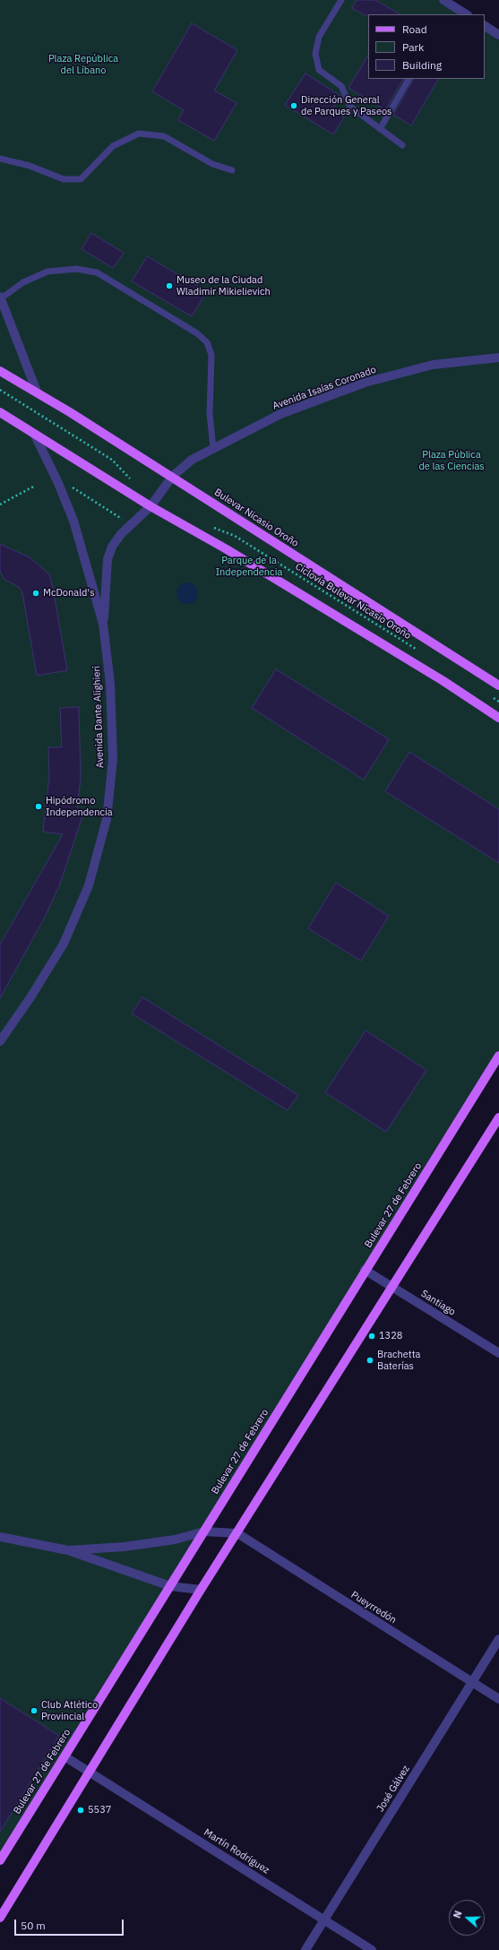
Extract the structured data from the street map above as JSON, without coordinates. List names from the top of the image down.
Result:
{
  "streets": {
    "main road": ["Bulevar Nicasio Oroño", "Bulevar 27 de Febrero"],
    "street": [
      "Avenida Isaías Coronado",
      "Avenida Dante Alighieri",
      "Santiago",
      "Pueyrredón",
      "José Gálvez",
      "Martín Rodríguez"
    ],
    "path": ["Ciclovía Bulevar Nicasio Oroño"]
  },
  "crossings": [
    ["Avenida Isaías Coronado", "Bulevar Nicasio Oroño"],
    ["Avenida Isaías Coronado", "Avenida Dante Alighieri"],
    ["Bulevar Nicasio Oroño", "Avenida Dante Alighieri"],
    ["Bulevar 27 de Febrero", "Santiago"],
    ["Bulevar 27 de Febrero", "Martín Rodríguez"],
    ["Pueyrredón", "José Gálvez"],
    ["José Gálvez", "Martín Rodríguez"]
  ],
  "parks": ["Plaza República del Líbano", "Plaza Pública de las Ciencias", "Parque de la Independencia"],
  "places": [
    "Dirección General de Parques y Paseos",
    "Museo de la Ciudad Wladimir Mikielievich",
    "McDonald's",
    "Hipódromo Independencia",
    "1328",
    "Brachetta Baterías",
    "Club Atlético Provincial",
    "5537"
  ],
  "legend": ["Road", "Park", "Building"],
  "scale_bar": "50 m",
  "north": "left"
}
